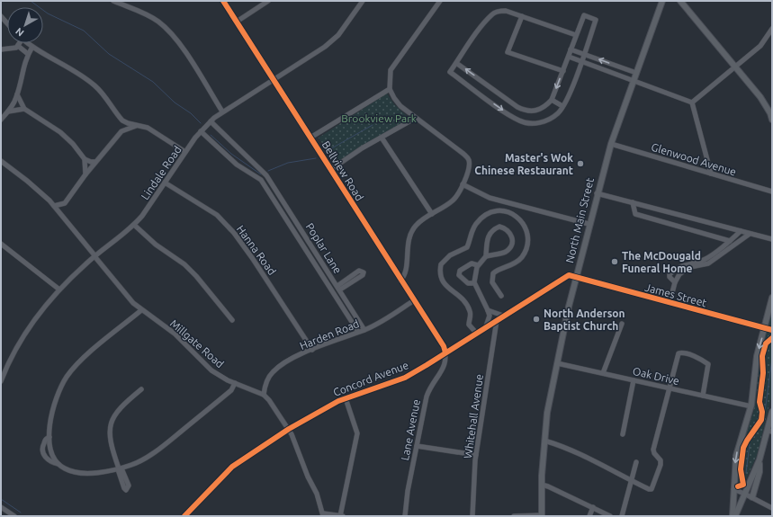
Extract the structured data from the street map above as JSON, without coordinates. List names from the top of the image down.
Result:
{
  "streets": {
    "main road": ["North Main Street"],
    "street": [
      "Glenwood Avenue",
      "Bellview Road",
      "Lindale Road",
      "Poplar Lane",
      "Hanna Road",
      "James Street",
      "Harden Road",
      "Millgate Road",
      "Oak Drive",
      "Concord Avenue",
      "Whitehall Avenue",
      "Lane Avenue"
    ]
  },
  "crossings": [
    ["Glenwood Avenue", "North Main Street"],
    ["Bellview Road", "Lindale Road"],
    ["Bellview Road", "Harden Road"],
    ["Bellview Road", "Concord Avenue"],
    ["Bellview Road", "Lane Avenue"],
    ["Lindale Road", "Poplar Lane"],
    ["Lindale Road", "Hanna Road"],
    ["Lindale Road", "Millgate Road"],
    ["North Main Street", "James Street"],
    ["North Main Street", "Oak Drive"],
    ["North Main Street", "Concord Avenue"],
    ["Poplar Lane", "Harden Road"],
    ["Hanna Road", "Harden Road"],
    ["James Street", "Concord Avenue"],
    ["Harden Road", "Millgate Road"],
    ["Millgate Road", "Concord Avenue"],
    ["Concord Avenue", "Whitehall Avenue"],
    ["Concord Avenue", "Lane Avenue"]
  ],
  "parks": ["Brookview Park"],
  "places": ["Master's Wok Chinese Restaurant", "The McDougald Funeral Home", "North Anderson Baptist Church"],
  "north": "bottom left"
}
